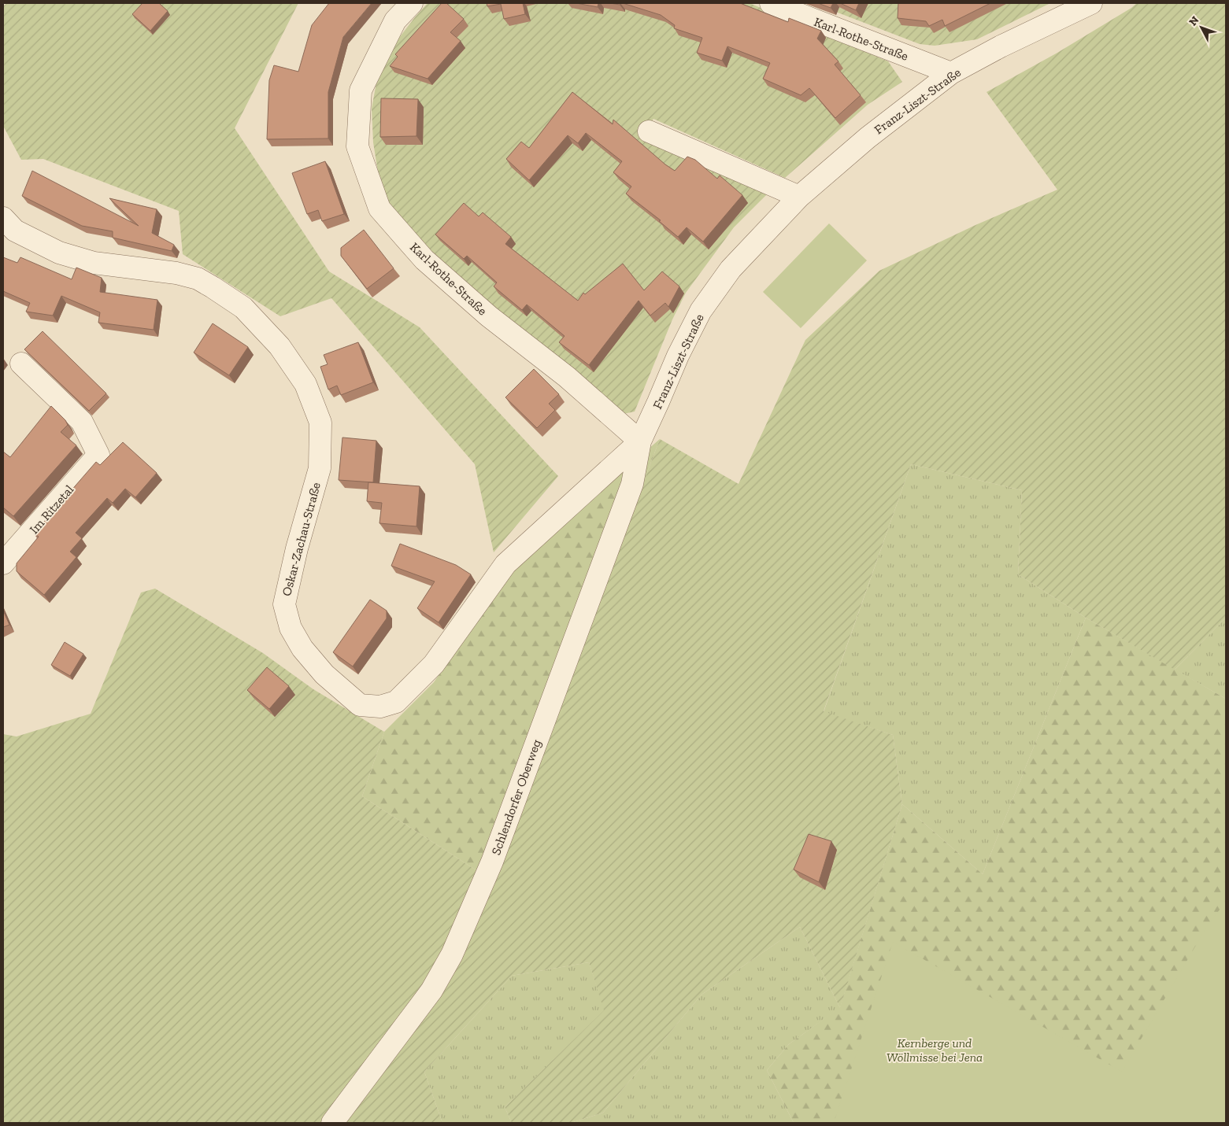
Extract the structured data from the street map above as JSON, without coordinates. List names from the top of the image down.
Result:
{
  "streets": {
    "street": [
      "Karl-Rothe-Straße",
      "Franz-Liszt-Straße",
      "Im Ritzetal",
      "Oskar-Zachau-Straße",
      "Schlendorfer Oberweg"
    ]
  },
  "crossings": [
    ["Karl-Rothe-Straße", "Franz-Liszt-Straße"],
    ["Karl-Rothe-Straße", "Oskar-Zachau-Straße"],
    ["Karl-Rothe-Straße", "Schlendorfer Oberweg"],
    ["Franz-Liszt-Straße", "Oskar-Zachau-Straße"],
    ["Franz-Liszt-Straße", "Schlendorfer Oberweg"],
    ["Oskar-Zachau-Straße", "Schlendorfer Oberweg"]
  ],
  "parks": ["Kernberge und Wöllmisse bei Jena"],
  "north": "top left"
}
